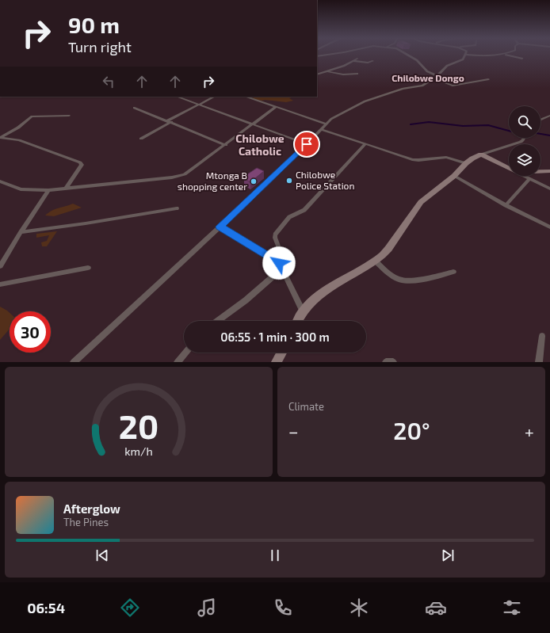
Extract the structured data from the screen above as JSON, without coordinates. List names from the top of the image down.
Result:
{
  "districts": ["Chilobwe Dongo", "Chilobwe Catholic"],
  "places": ["Chilobwe Police Station", "Mtonga B shopping center"],
  "page": {
    "turn": ["90 m", "Turn right"],
    "limit": "30",
    "trip": "06:55 · 1 min · 300 m",
    "tile": "Climate",
    "heat": ["−", "20°", "+"],
    "song": ["Afterglow", "The Pines"],
    "tabs": "06:54",
    "gauge": ["20", "km/h"]
  }
}
